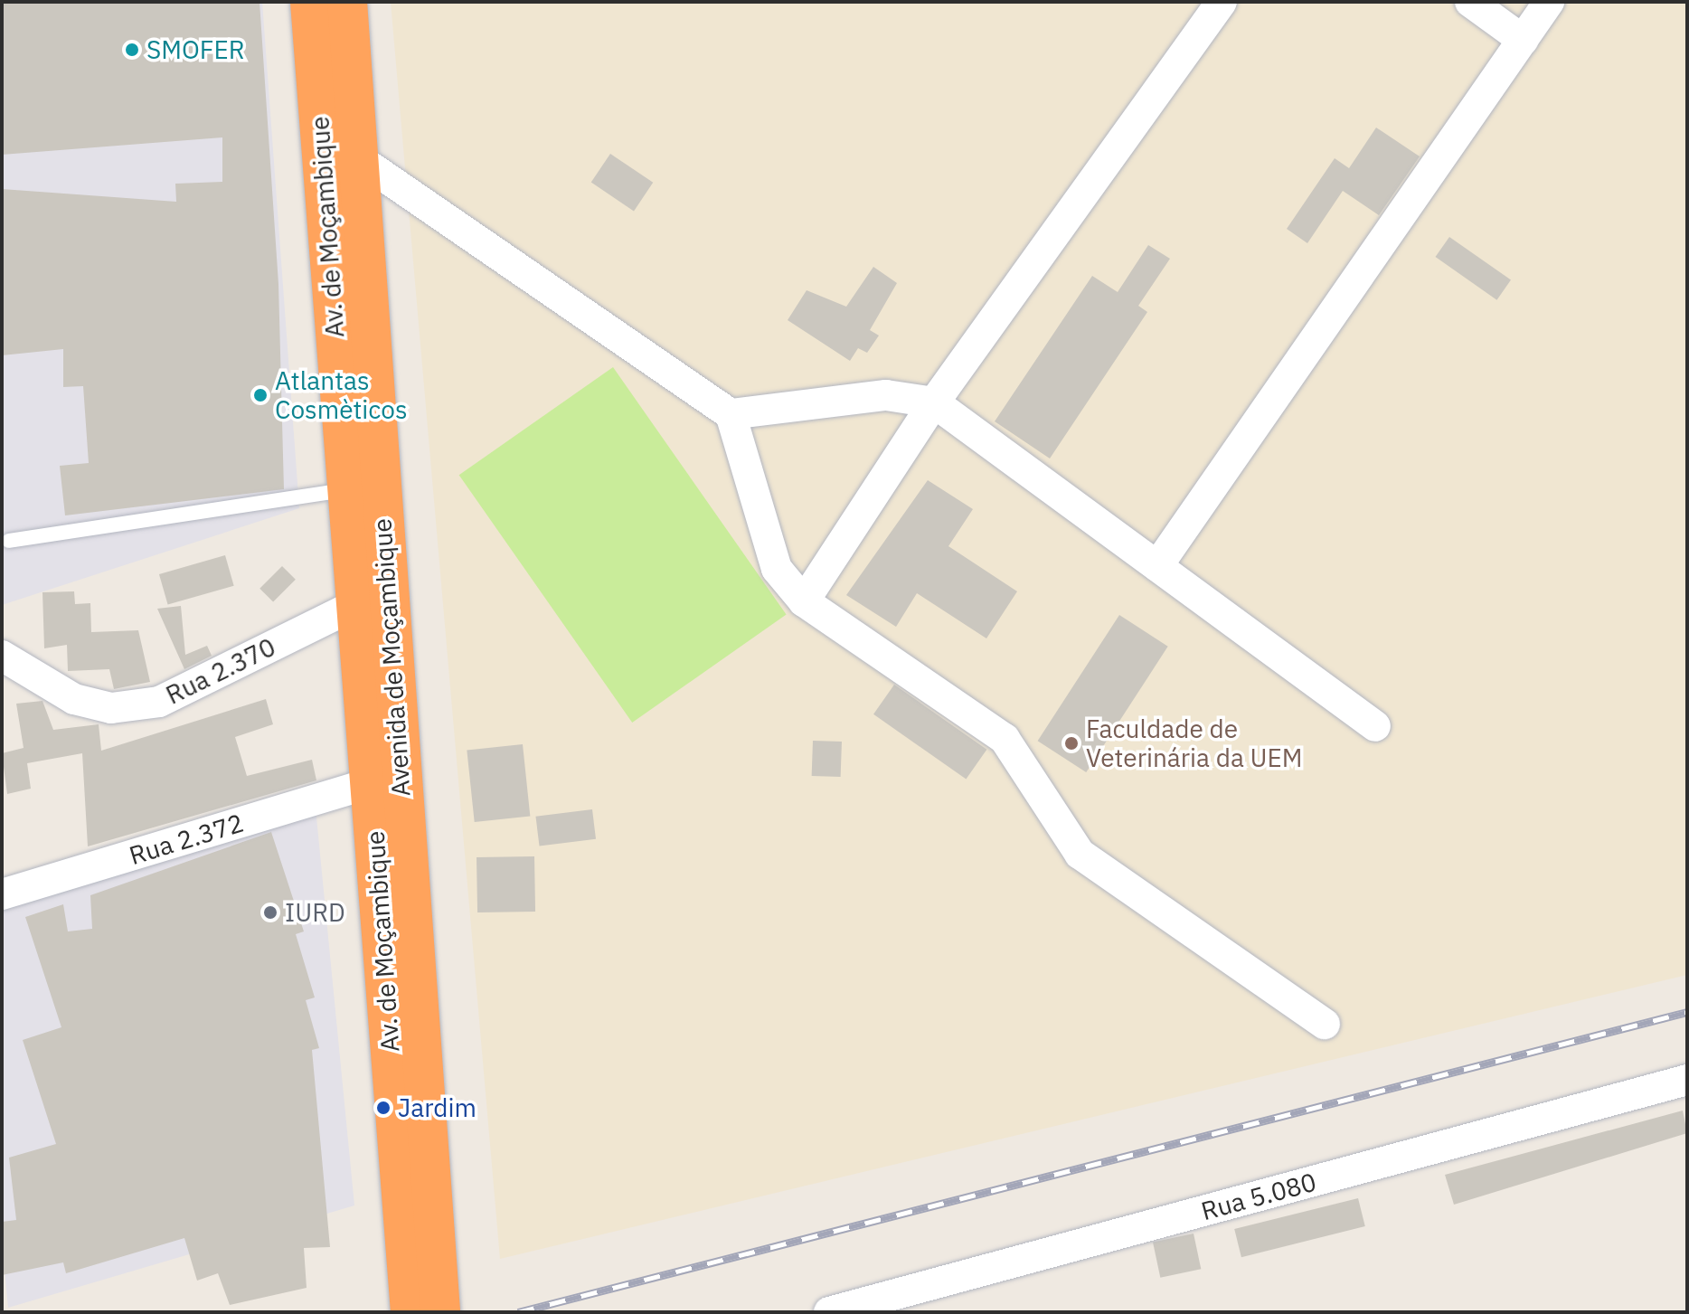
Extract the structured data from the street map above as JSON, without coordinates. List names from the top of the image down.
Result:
{
  "streets": {
    "highway": ["Av. de Moçambique", "Avenida de Moçambique"],
    "street": ["Rua 2.370", "Rua 2.372", "Rua 5.080"]
  },
  "crossings": [
    ["Av. de Moçambique", "Avenida de Moçambique"],
    ["Av. de Moçambique", "Rua 2.370"],
    ["Av. de Moçambique", "Rua 2.372"]
  ],
  "places": [
    "SMOFER",
    "Atlantas Cosmèticos",
    "Faculdade de Veterinária da UEM",
    "IURD",
    "Jardim"
  ]
}
